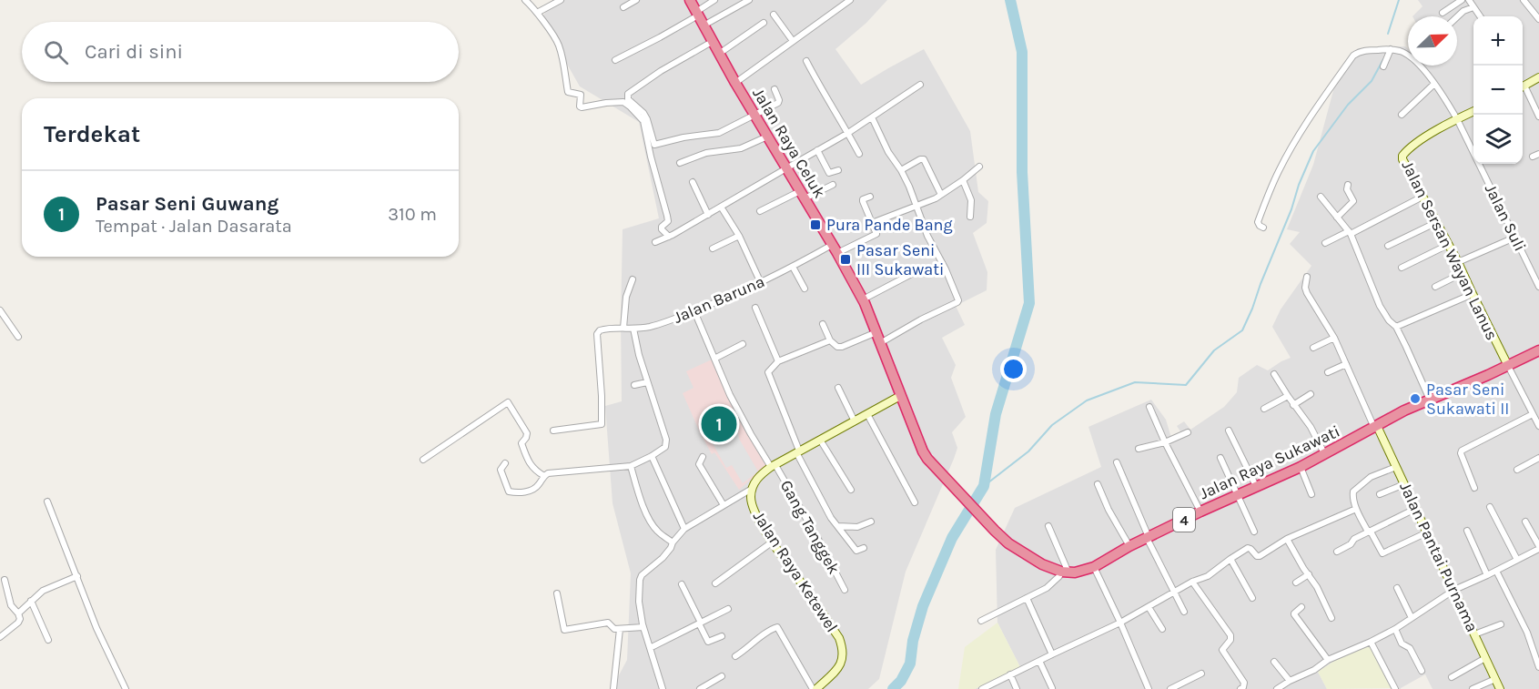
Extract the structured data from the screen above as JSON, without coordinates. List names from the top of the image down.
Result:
{
  "streets": {
    "highway": ["Jalan Raya Celuk", "Jalan Raya Sukawati", "4"],
    "street": [
      "Jalan Suli",
      "Jalan Sersan Wayan Lanus",
      "Jalan Baruna",
      "Gang Tanggek",
      "Jalan Pantai Purnama",
      "Jalan Raya Ketewel"
    ]
  },
  "crossings": [
    ["Jalan Raya Celuk", "Jalan Baruna"],
    ["Jalan Raya Celuk", "Jalan Raya Sukawati"],
    ["Jalan Raya Celuk", "Jalan Raya Ketewel"],
    ["Jalan Suli", "Jalan Sersan Wayan Lanus"],
    ["Jalan Sersan Wayan Lanus", "Jalan Raya Sukawati"],
    ["Jalan Baruna", "Gang Tanggek"],
    ["Jalan Raya Sukawati", "Jalan Pantai Purnama"],
    ["Gang Tanggek", "Jalan Raya Ketewel"]
  ],
  "places": {
    "transit": ["Pura Pande Bang", "Pasar Seni III Sukawati"],
    "other": ["Pasar Seni Sukawati II"]
  },
  "north": "top right",
  "page": {
    "map_buttons": ["+", "−"],
    "search": "Cari di sini",
    "heading": "Terdekat",
    "list": [
      {
        "mark": "1",
        "name": "Pasar Seni Guwang",
        "note": "Tempat · Jalan Dasarata",
        "value": "310 m"
      }
    ],
    "pins": "1"
  }
}
